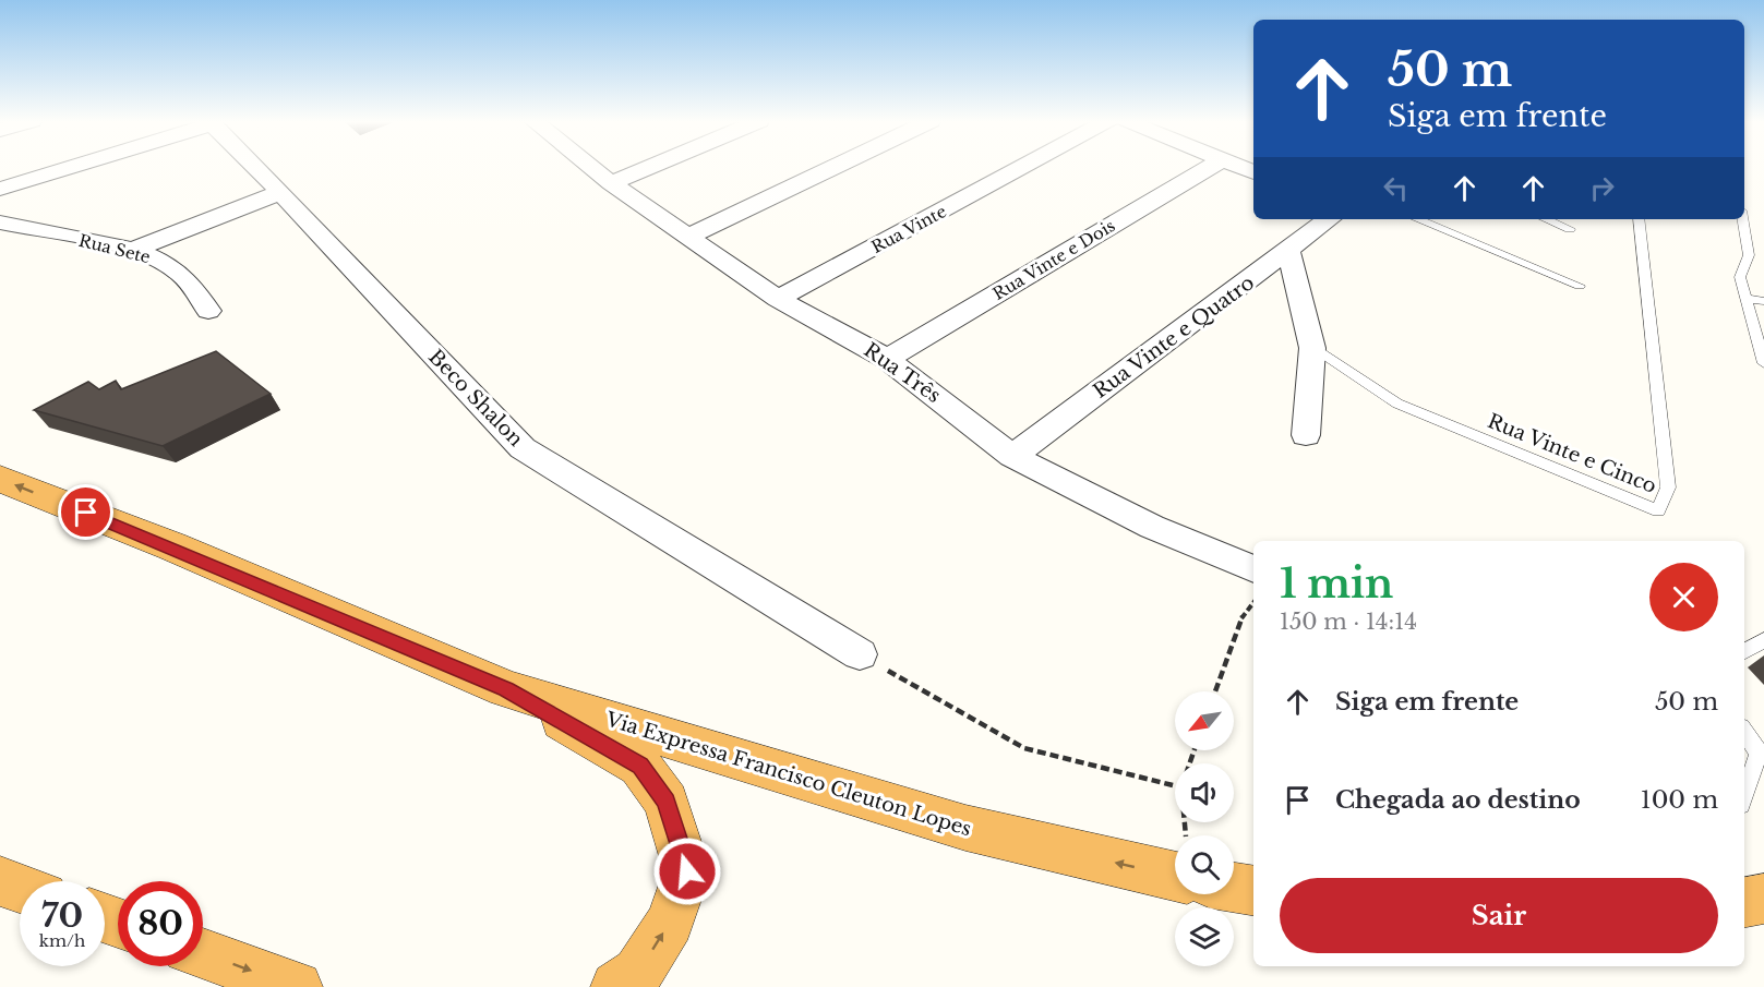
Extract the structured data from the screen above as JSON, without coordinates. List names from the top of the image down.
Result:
{
  "streets": {
    "highway": ["Via Expressa Francisco Cleuton Lopes"],
    "street": [
      "Rua Vinte",
      "Rua Sete",
      "Rua Vinte e Dois",
      "Rua Vinte e Quatro",
      "Rua Três",
      "Beco Shalon"
    ],
    "lane": ["Rua Vinte e Cinco"]
  },
  "crossings": [
    ["Rua Vinte", "Rua Três"],
    ["Rua Vinte e Dois", "Rua Três"],
    ["Rua Vinte e Quatro", "Rua Três"]
  ],
  "one_way": ["Via Expressa Francisco Cleuton Lopes"],
  "north": "bottom left",
  "page": {
    "turn": ["50 m", "Siga em frente"],
    "heading": ["1 min", "150 m · 14:14"],
    "list": [
      {
        "name": "Siga em frente",
        "value": "50 m"
      },
      {
        "name": "Chegada ao destino",
        "value": "100 m"
      }
    ],
    "buttons": "Sair",
    "speed": "70 km/h",
    "limit": "80"
  }
}
